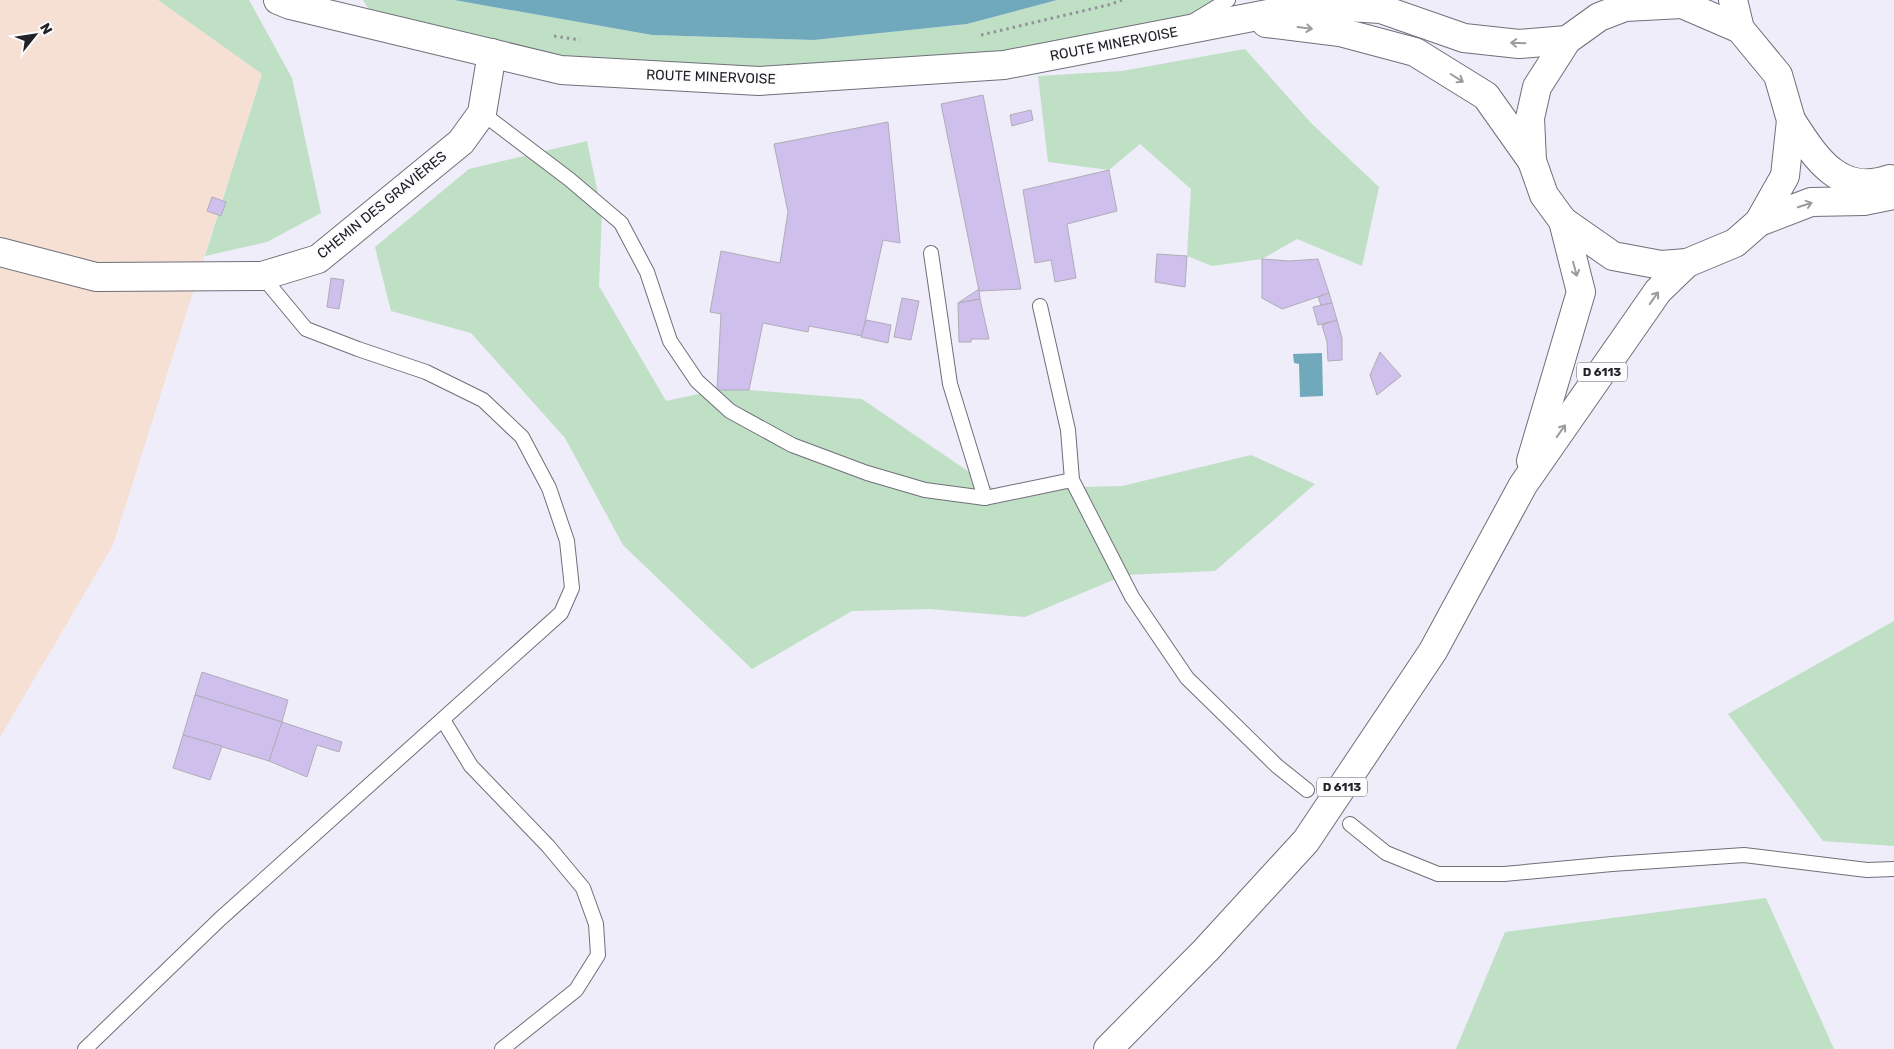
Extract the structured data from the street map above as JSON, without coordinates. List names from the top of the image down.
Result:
{
  "streets": {
    "main road": ["ROUTE MINERVOISE", "CHEMIN DES GRAVIÈRES", "D 6113"]
  },
  "crossings": [
    ["ROUTE MINERVOISE", "CHEMIN DES GRAVIÈRES"]
  ],
  "north": "top right"
}
